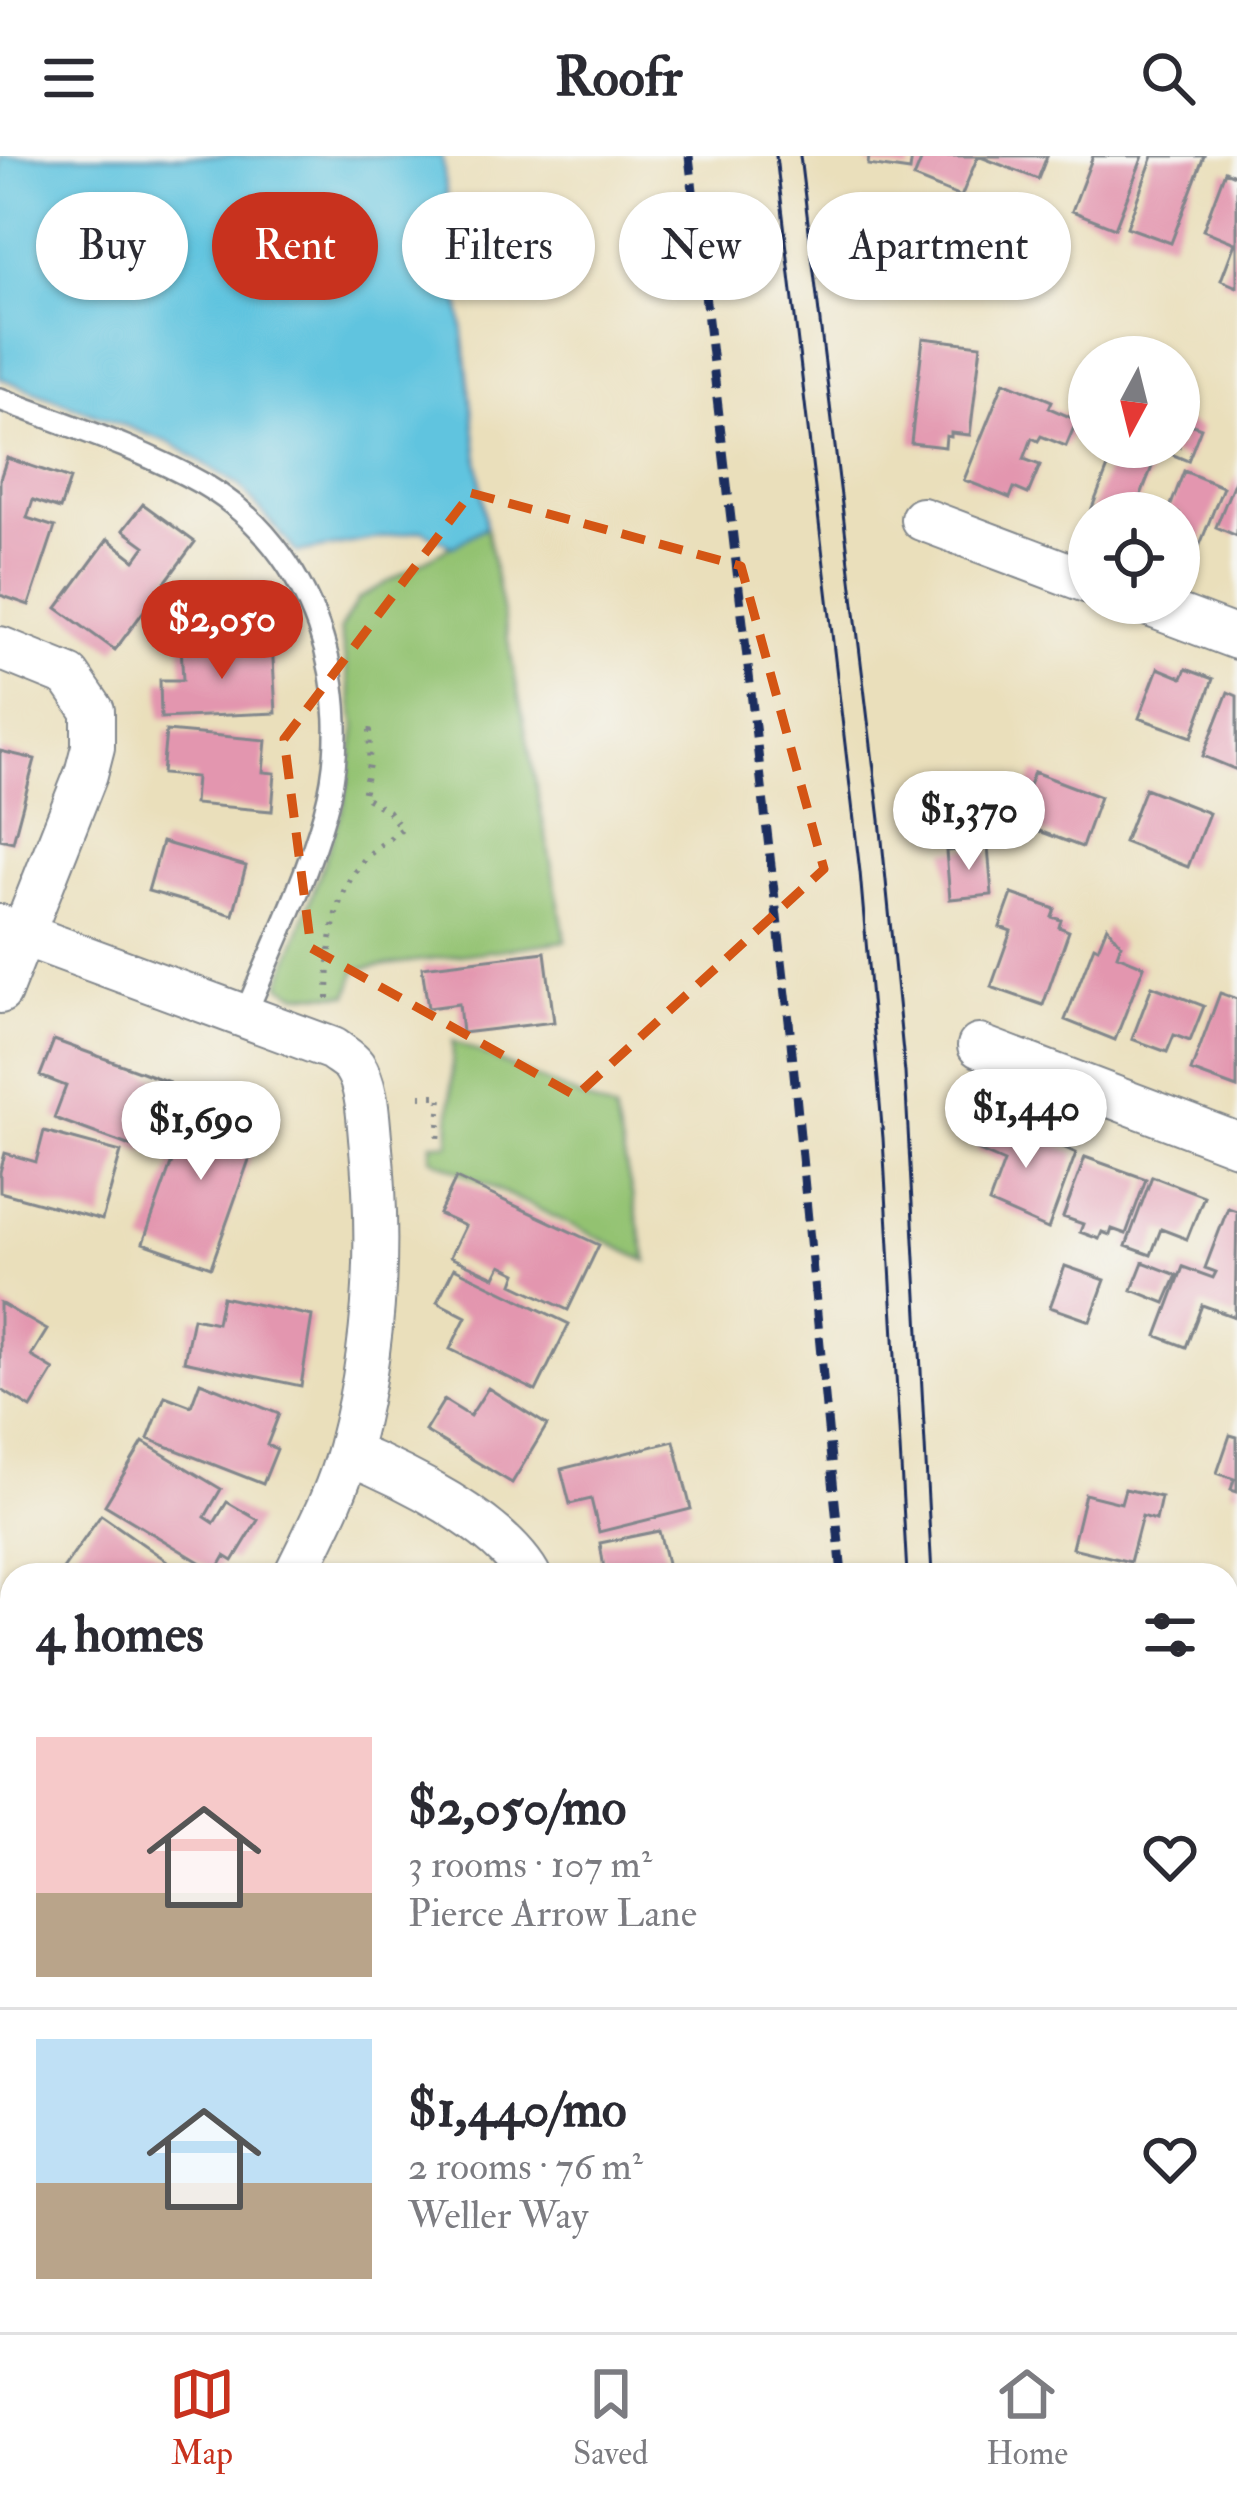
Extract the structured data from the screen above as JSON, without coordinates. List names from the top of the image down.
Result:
{
  "north": "bottom",
  "page": {
    "header": "Roofr",
    "chip": [
      "Buy",
      "Rent",
      "Filters",
      "New",
      "Apartment"
    ],
    "price": [
      "$2,050",
      "$1,370",
      "$1,440",
      "$1,690"
    ],
    "heading": "4 homes",
    "list": [
      {
        "name": "$2,050/mo",
        "note": "3 rooms · 107 m² · Pierce Arrow Lane"
      },
      {
        "name": "$1,440/mo",
        "note": "2 rooms · 76 m² · Weller Way"
      }
    ],
    "tabs": ["Map", "Saved", "Home"]
  }
}
